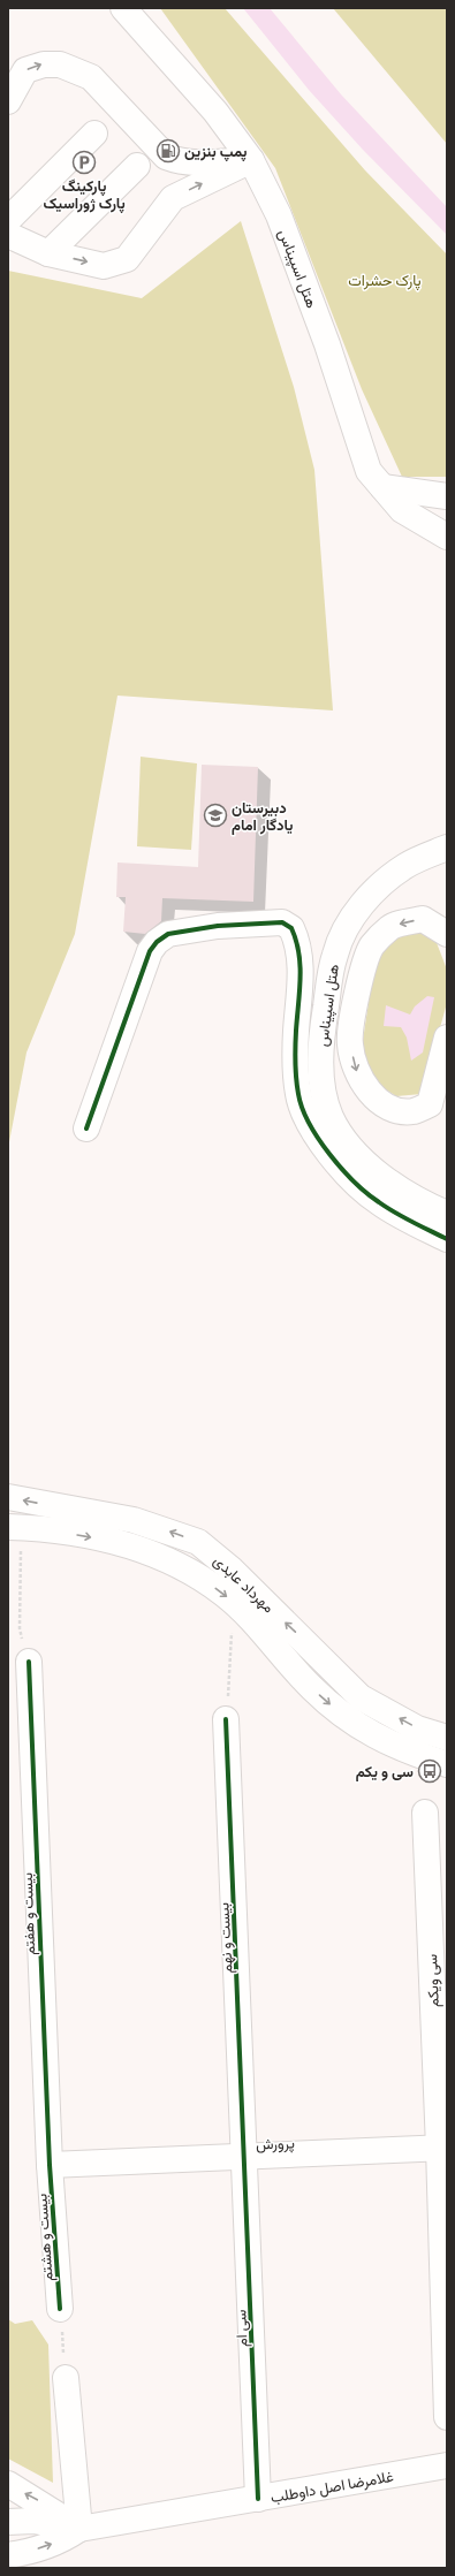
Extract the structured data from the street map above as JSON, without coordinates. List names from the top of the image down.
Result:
{
  "streets": {
    "street": [
      "هتل اسپیناس",
      "مهرداد عابدی",
      "بیست و هفتم",
      "بیست و نهم",
      "سی ویکم",
      "پرورش",
      "بیست و هشتم",
      "سی ام",
      "غلامرضا اصل داوطلب"
    ]
  },
  "crossings": [
    ["بیست و هفتم", "پرورش"],
    ["بیست و هفتم", "بیست و هشتم"],
    ["بیست و نهم", "پرورش"],
    ["بیست و نهم", "سی ام"],
    ["سی ویکم", "پرورش"],
    ["پرورش", "بیست و هشتم"],
    ["پرورش", "سی ام"],
    ["سی ام", "غلامرضا اصل داوطلب"]
  ],
  "parks": ["پارک حشرات"],
  "places": {
    "fuel station": ["پمپ بنزین"],
    "parking": ["پارکینگ پارک ژوراسیک"],
    "school or university": ["دبیرستان یادگار امام"],
    "bus stop": ["سی و یکم"]
  }
}
